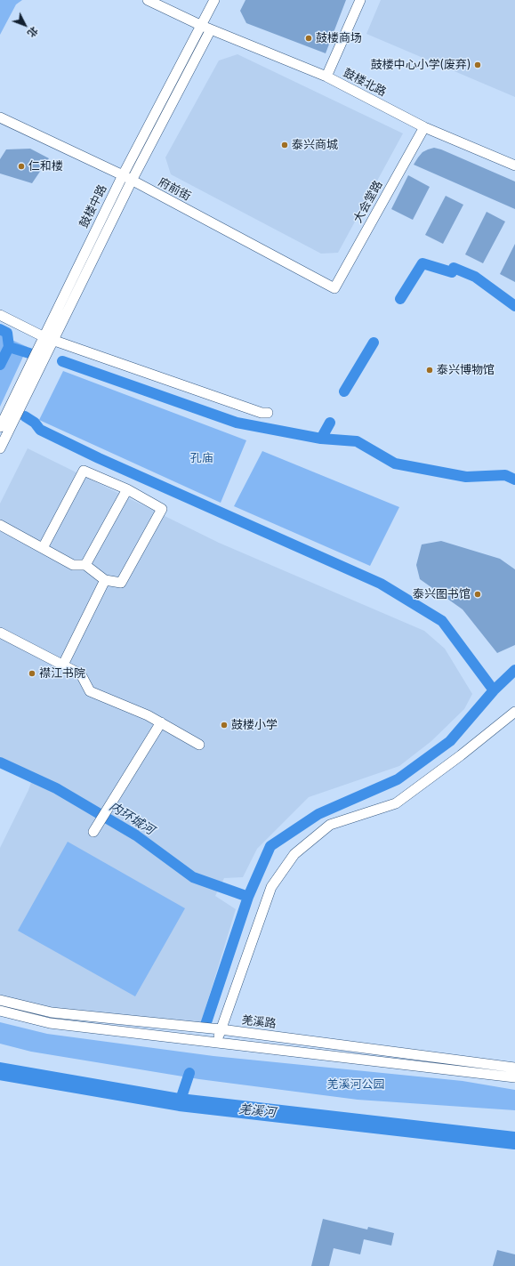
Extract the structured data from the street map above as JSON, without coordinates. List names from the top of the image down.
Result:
{
  "streets": {
    "street": [
      "鼓楼北路",
      "府前街",
      "大会堂路",
      "鼓楼中路",
      "羌溪路"
    ]
  },
  "crossings": [
    ["鼓楼北路", "大会堂路"],
    ["鼓楼北路", "鼓楼中路"],
    ["府前街", "大会堂路"],
    ["府前街", "鼓楼中路"]
  ],
  "water": ["内环城河", "羌溪河"],
  "parks": ["孔庙", "羌溪河公园"],
  "places": [
    "鼓楼商场",
    "鼓楼中心小学(废弃)",
    "泰兴商城",
    "仁和楼",
    "泰兴博物馆",
    "泰兴图书馆",
    "襟江书院",
    "鼓楼小学"
  ],
  "north": "bottom right"
}
